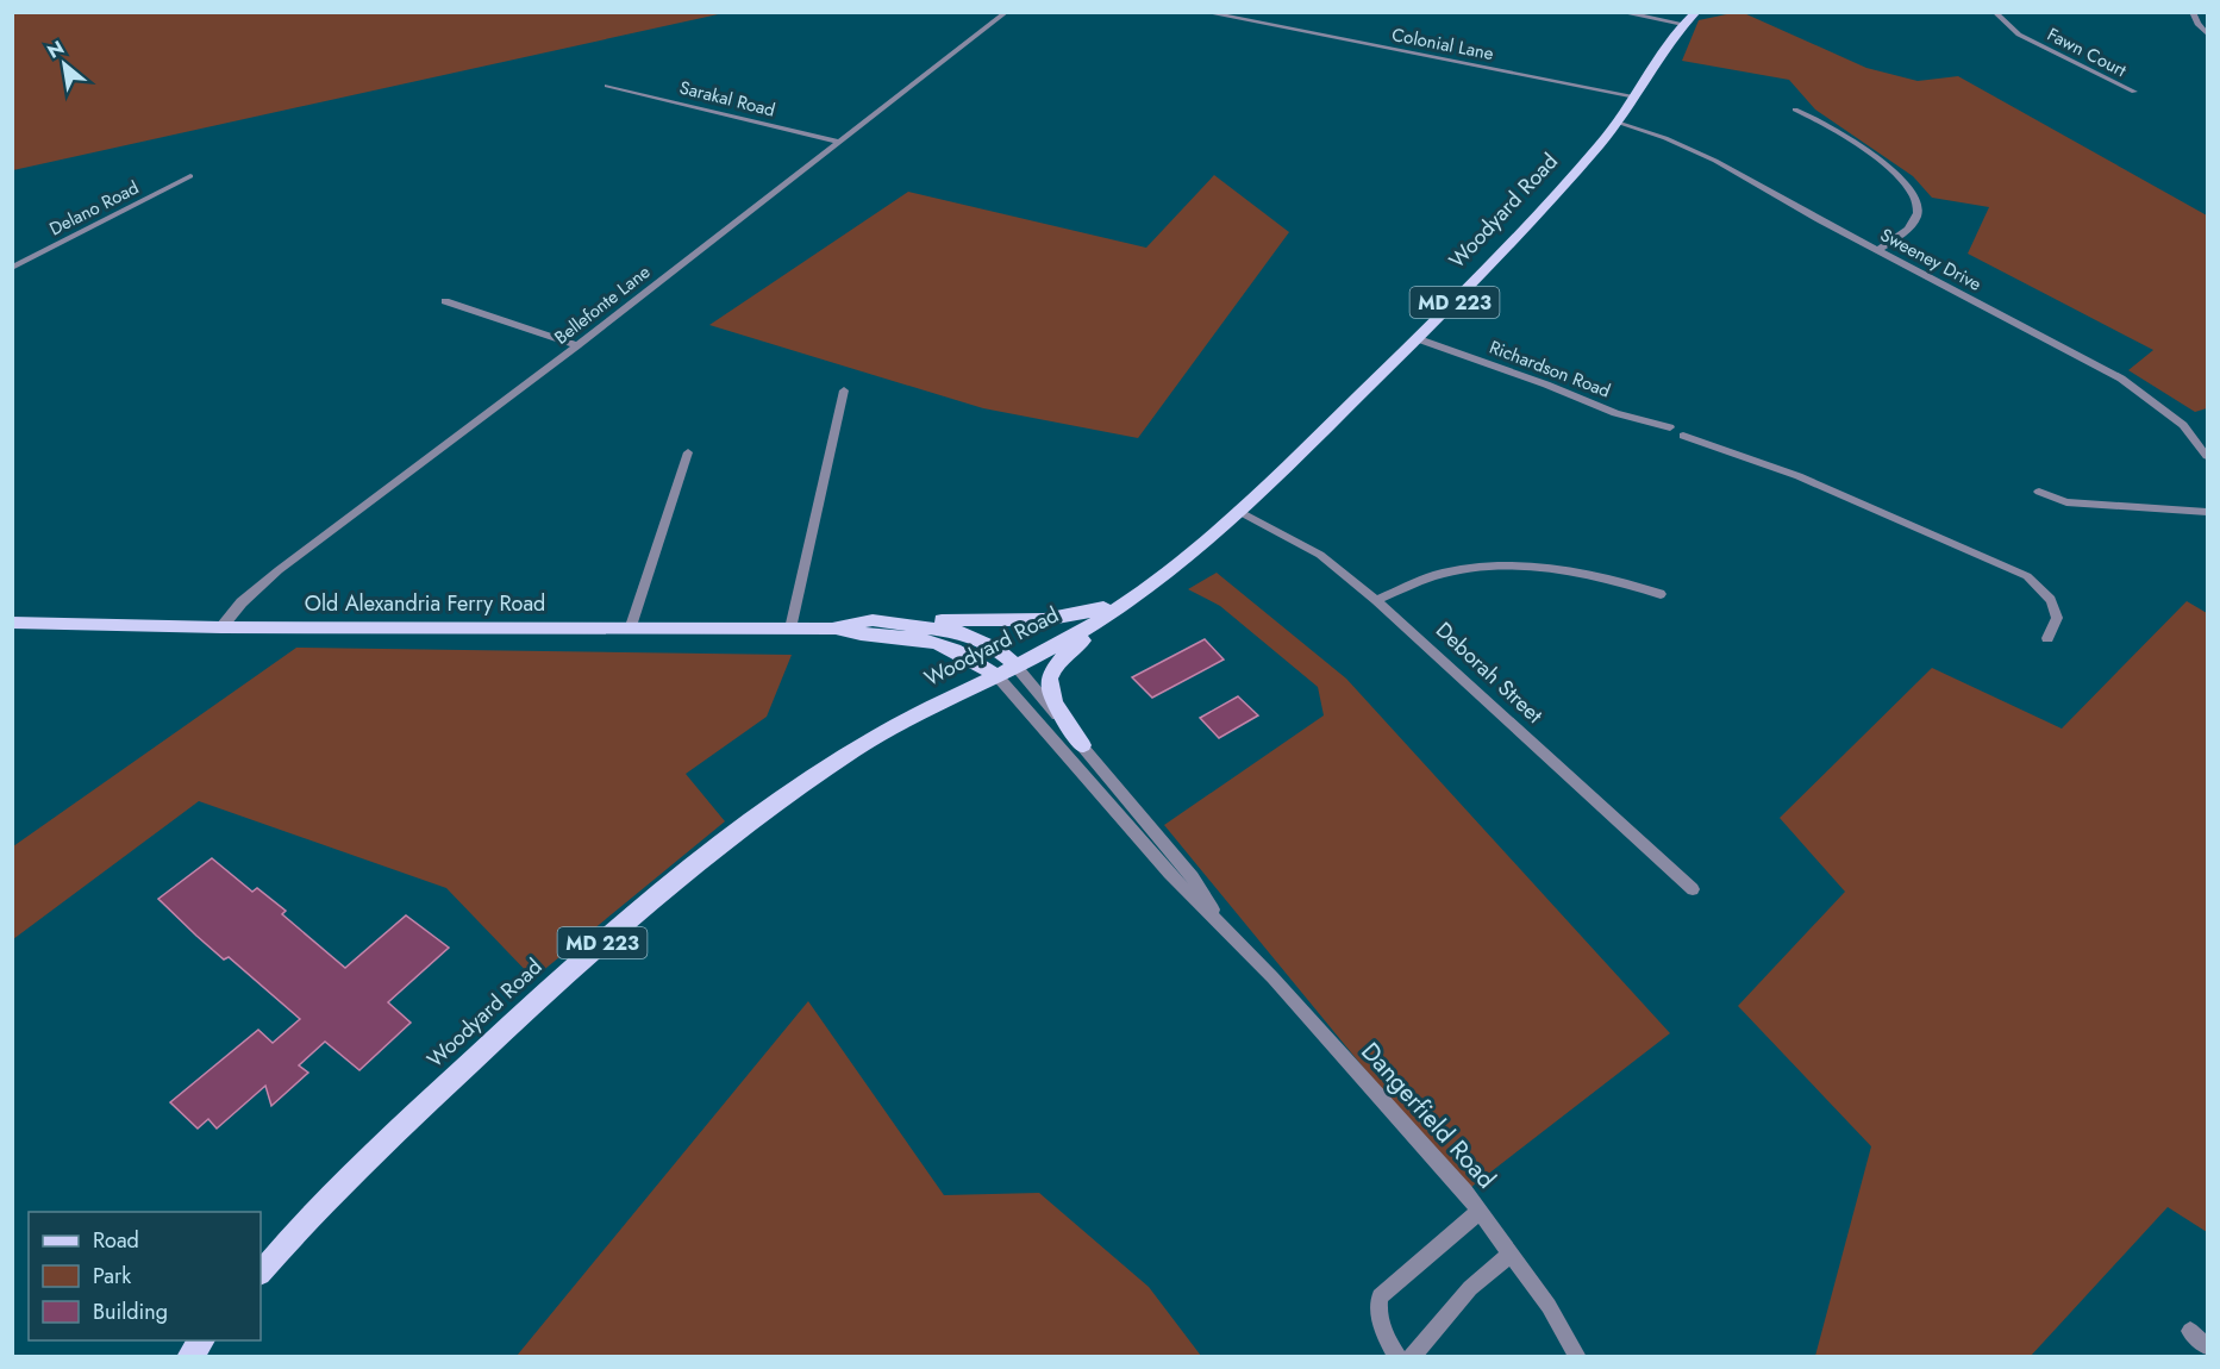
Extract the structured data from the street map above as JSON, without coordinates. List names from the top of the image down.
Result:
{
  "streets": {
    "main road": ["Woodyard Road", "MD 223", "Old Alexandria Ferry Road"],
    "street": [
      "Colonial Lane",
      "Fawn Court",
      "Sarakal Road",
      "Delano Road",
      "Sweeney Drive",
      "Bellefonte Lane",
      "Richardson Road",
      "Deborah Street",
      "Dangerfield Road"
    ]
  },
  "crossings": [
    ["Colonial Lane", "Woodyard Road"],
    ["Sarakal Road", "Bellefonte Lane"],
    ["Woodyard Road", "Sweeney Drive"],
    ["Woodyard Road", "Richardson Road"],
    ["Woodyard Road", "Old Alexandria Ferry Road"],
    ["Woodyard Road", "Deborah Street"],
    ["Woodyard Road", "Dangerfield Road"],
    ["Bellefonte Lane", "Old Alexandria Ferry Road"],
    ["Old Alexandria Ferry Road", "Dangerfield Road"]
  ],
  "legend": ["Road", "Park", "Building"],
  "north": "top left"
}
